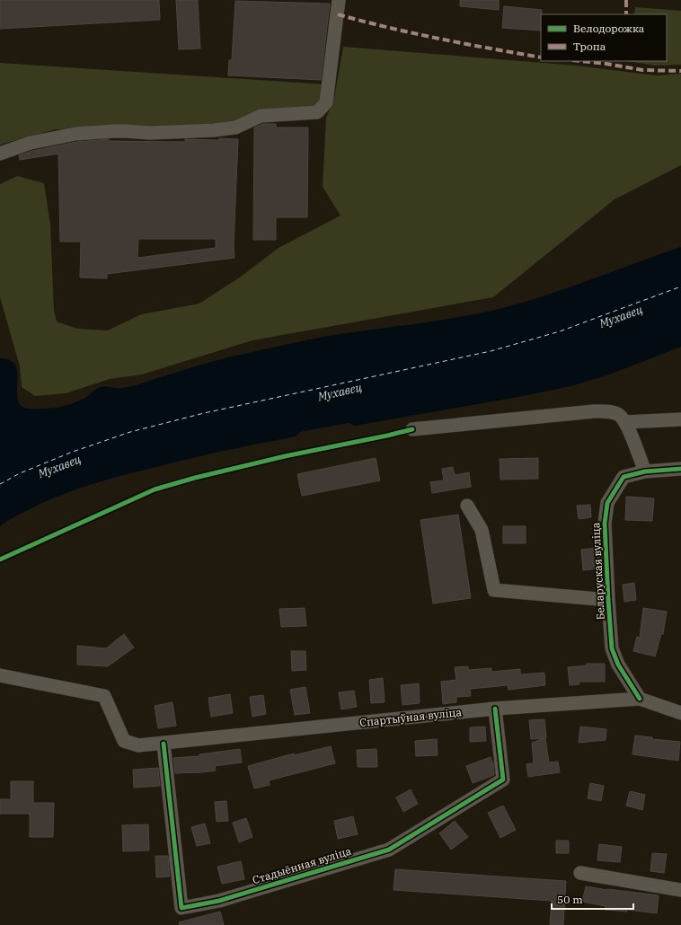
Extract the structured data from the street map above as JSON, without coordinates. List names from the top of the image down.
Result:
{
  "streets": {
    "street": ["Беларуская вуліца", "Спартыўная вуліца", "Стадыённая вуліца"]
  },
  "crossings": [
    ["Беларуская вуліца", "Спартыўная вуліца"],
    ["Спартыўная вуліца", "Стадыённая вуліца"]
  ],
  "water": ["Мухавец"],
  "legend": ["Велодорожка", "Тропа"],
  "scale_bar": "50 m"
}
